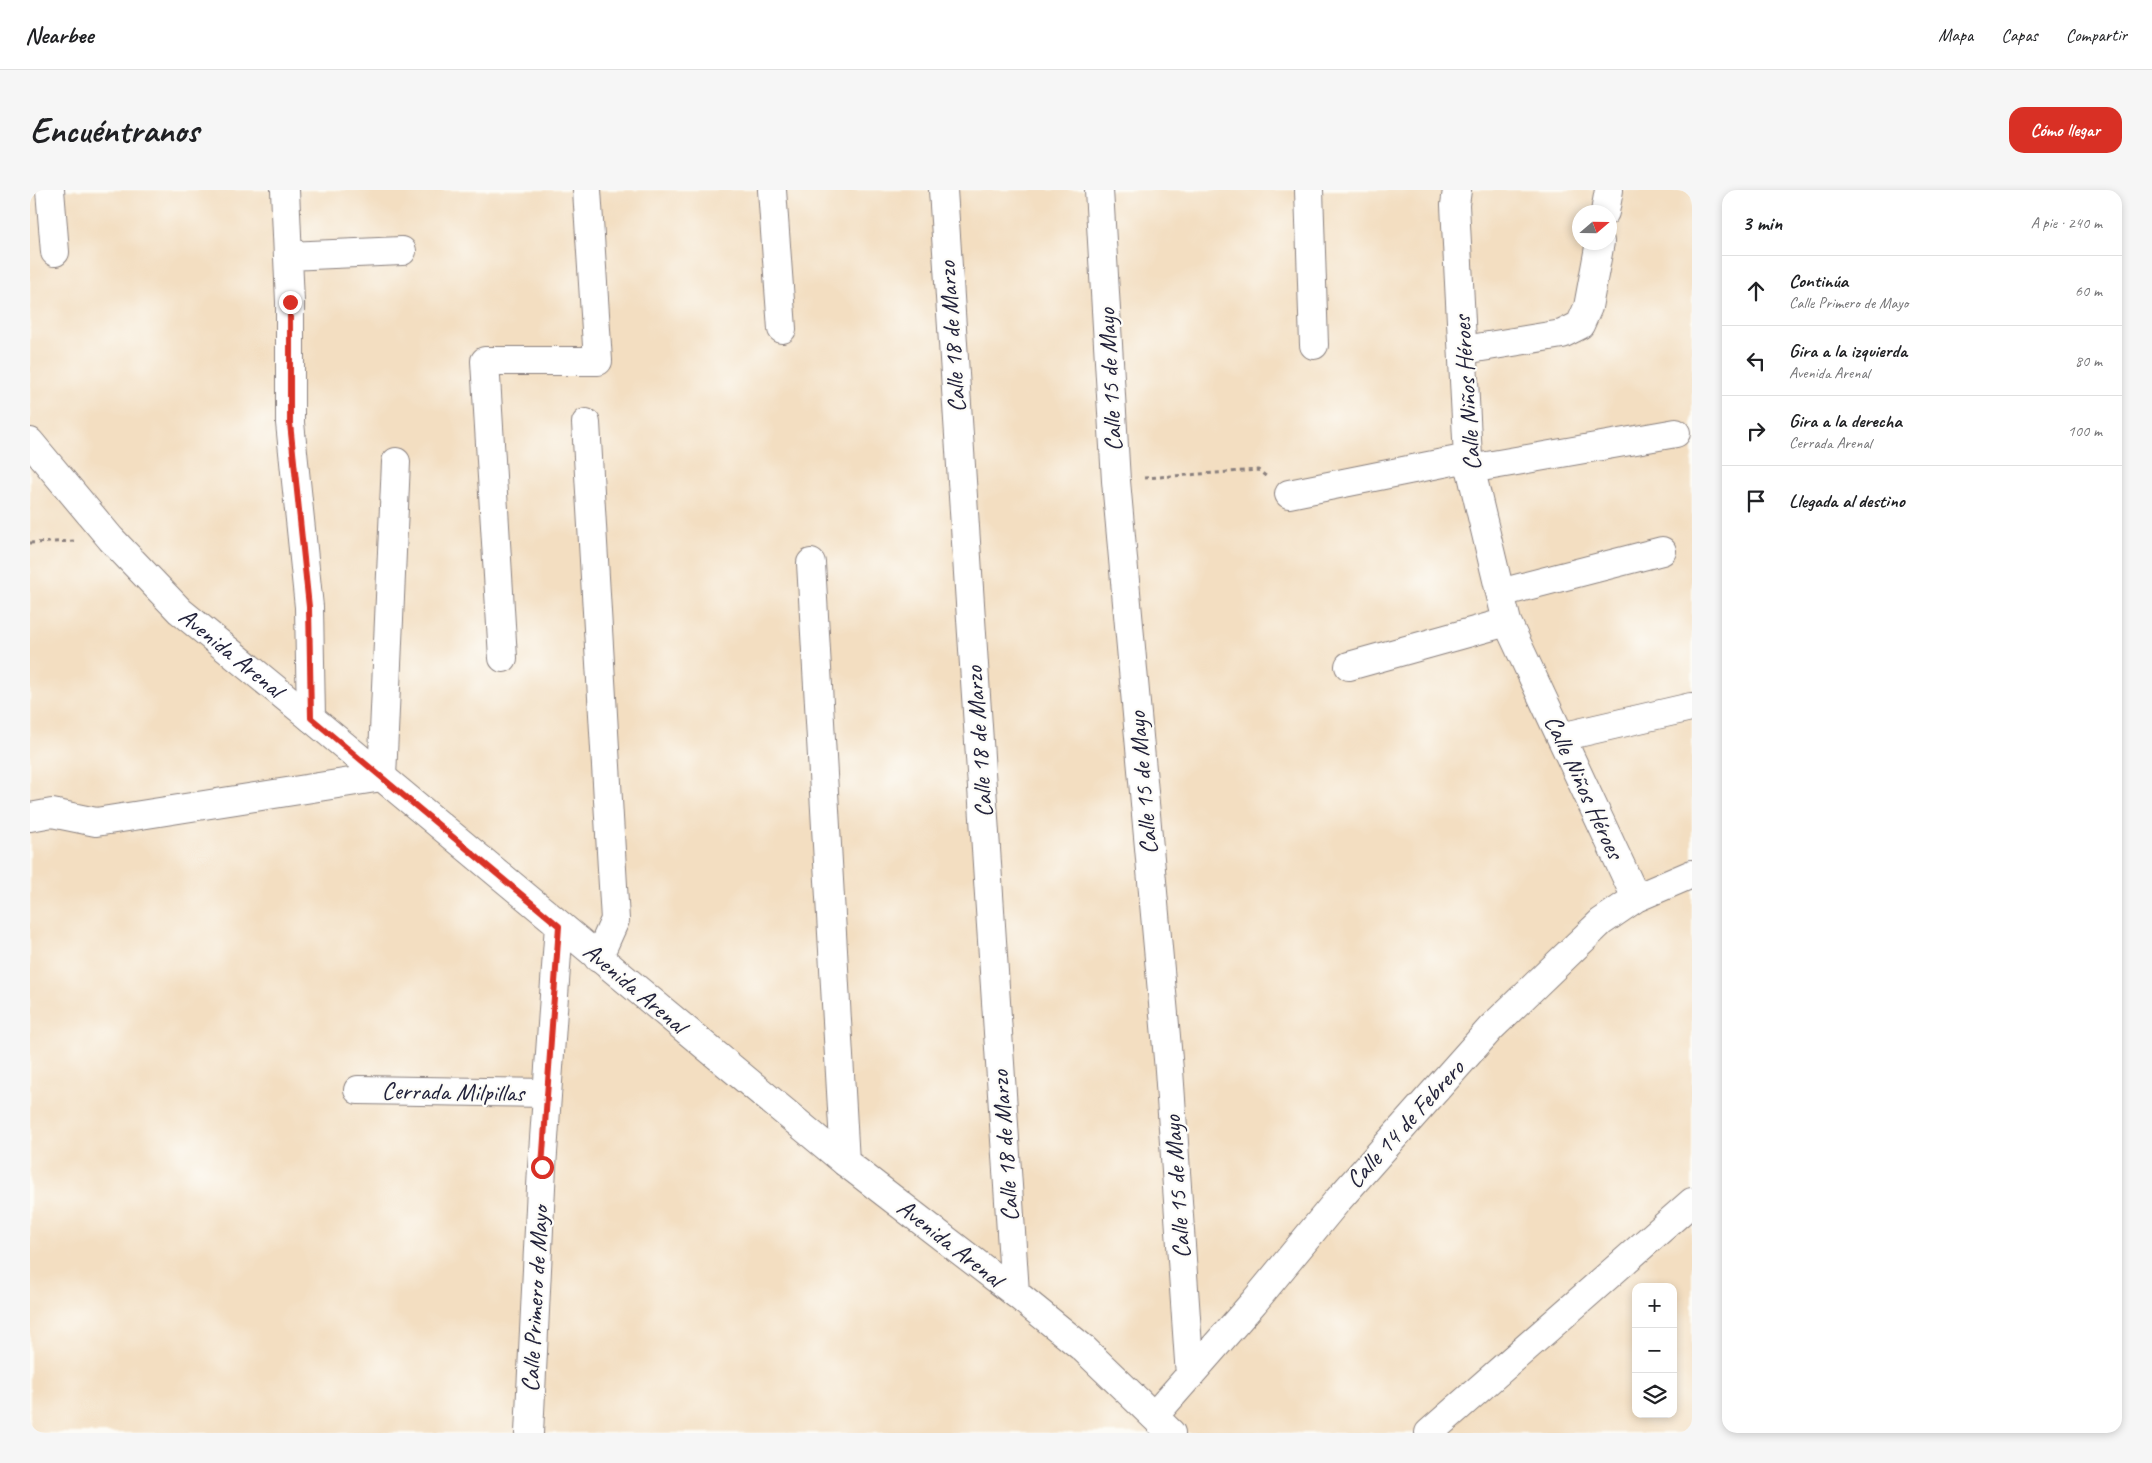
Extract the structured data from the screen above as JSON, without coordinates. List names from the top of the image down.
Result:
{
  "streets": {
    "street": [
      "Calle 18 de Marzo",
      "Calle 15 de Mayo",
      "Calle Niños Héroes",
      "Avenida Arenal",
      "Cerrada Milpillas",
      "Calle 14 de Febrero",
      "Calle Primero de Mayo"
    ]
  },
  "crossings": [
    ["Calle 18 de Marzo", "Avenida Arenal"],
    ["Calle 15 de Mayo", "Calle 14 de Febrero"],
    ["Calle Niños Héroes", "Calle 14 de Febrero"],
    ["Avenida Arenal", "Calle 14 de Febrero"],
    ["Avenida Arenal", "Calle Primero de Mayo"],
    ["Cerrada Milpillas", "Calle Primero de Mayo"]
  ],
  "north": "right",
  "page": {
    "header": "Nearbee",
    "nav": ["Mapa", "Capas", "Compartir"],
    "buttons": "Cómo llegar",
    "title": "Encuéntranos",
    "heading": ["3 min", "A pie · 240 m"],
    "list": [
      ["Continúa", "Calle Primero de Mayo", "60 m"],
      ["Gira a la izquierda", "Avenida Arenal", "80 m"],
      ["Gira a la derecha", "Cerrada Arenal", "100 m"],
      "Llegada al destino"
    ],
    "map_buttons": ["+", "−"]
  }
}
